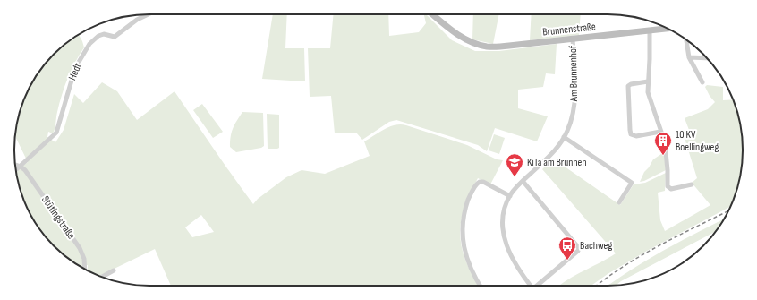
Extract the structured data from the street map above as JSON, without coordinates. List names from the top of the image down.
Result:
{
  "streets": {
    "main road": ["Brunnenstraße"],
    "street": ["Hedt", "Am Brunnenhof", "Stütingstraße"]
  },
  "crossings": [
    ["Brunnenstraße", "Am Brunnenhof"],
    ["Hedt", "Stütingstraße"]
  ],
  "places": {
    "building": ["10 KV Boellingweg"],
    "school or university": ["KiTa am Brunnen"],
    "bus stop": ["Bachweg"]
  }
}
